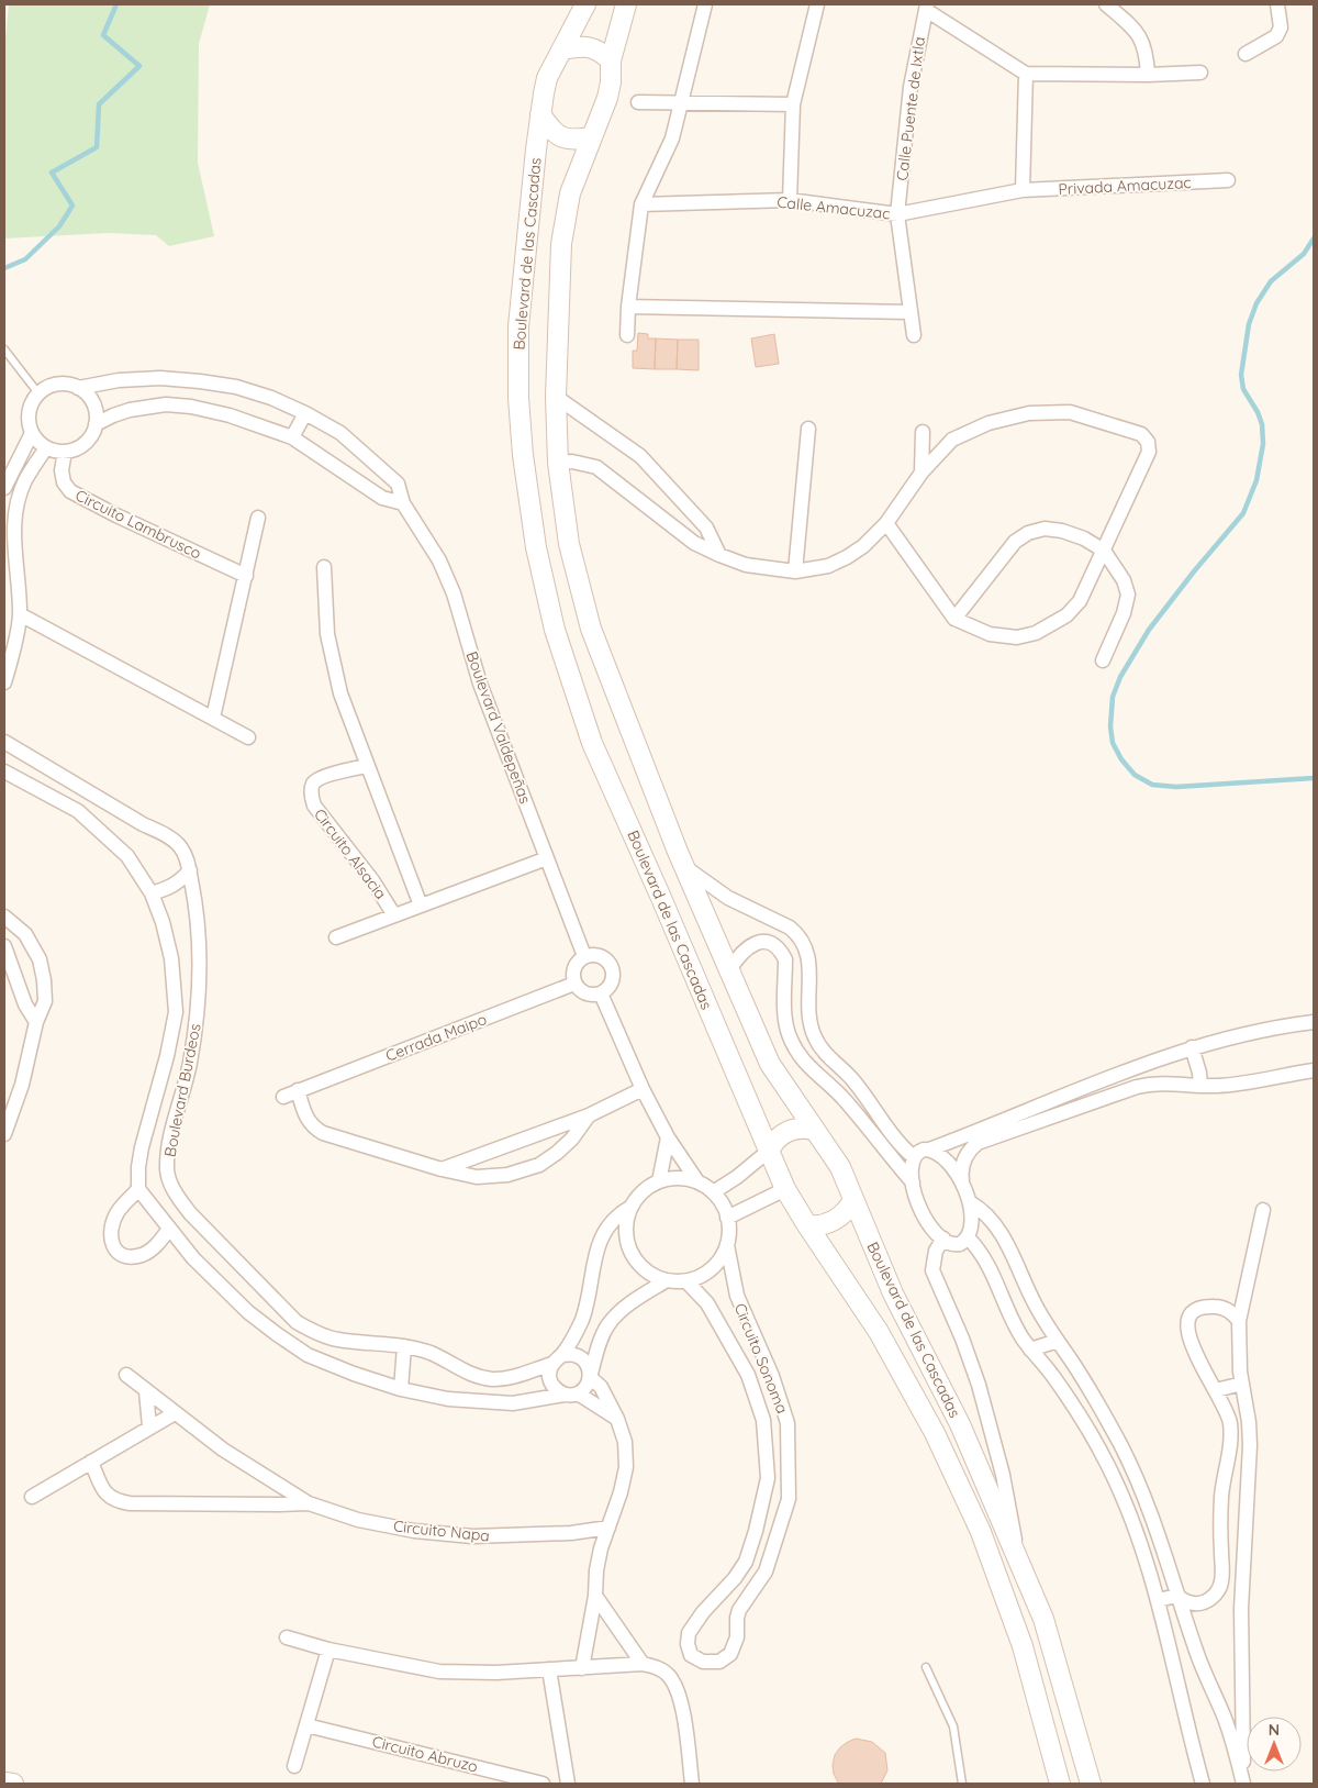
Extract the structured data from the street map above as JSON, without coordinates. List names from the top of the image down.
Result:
{
  "streets": {
    "main road": ["Boulevard de las Cascadas"],
    "street": [
      "Calle Puente de Ixtla",
      "Privada Amacuzac",
      "Calle Amacuzac",
      "Circuito Lambrusco",
      "Boulevard Valdepeñas",
      "Circuito Alsacia",
      "Cerrada Maipo",
      "Boulevard Burdeos",
      "Circuito Sonoma",
      "Circuito Napa",
      "Circuito Abruzo"
    ]
  },
  "crossings": [
    ["Calle Puente de Ixtla", "Calle Amacuzac"],
    ["Privada Amacuzac", "Calle Amacuzac"],
    ["Circuito Lambrusco", "Boulevard Valdepeñas"],
    ["Boulevard Valdepeñas", "Circuito Alsacia"],
    ["Boulevard Valdepeñas", "Cerrada Maipo"]
  ],
  "north": "top"
}
